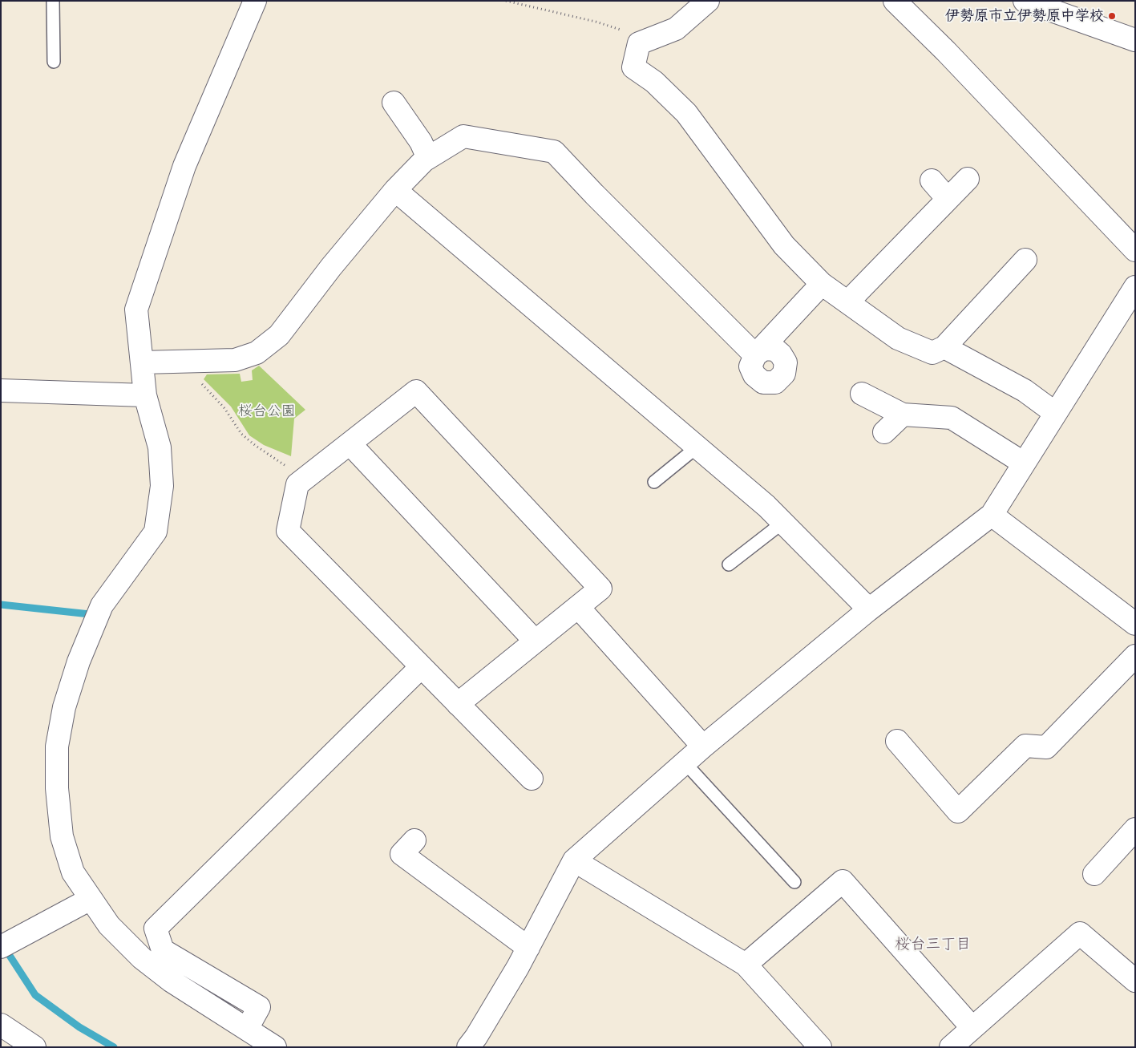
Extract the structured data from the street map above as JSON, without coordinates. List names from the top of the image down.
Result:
{
  "districts": ["桜台三丁目"],
  "parks": ["桜台公園"],
  "places": ["伊勢原市立伊勢原中学校"]
}
